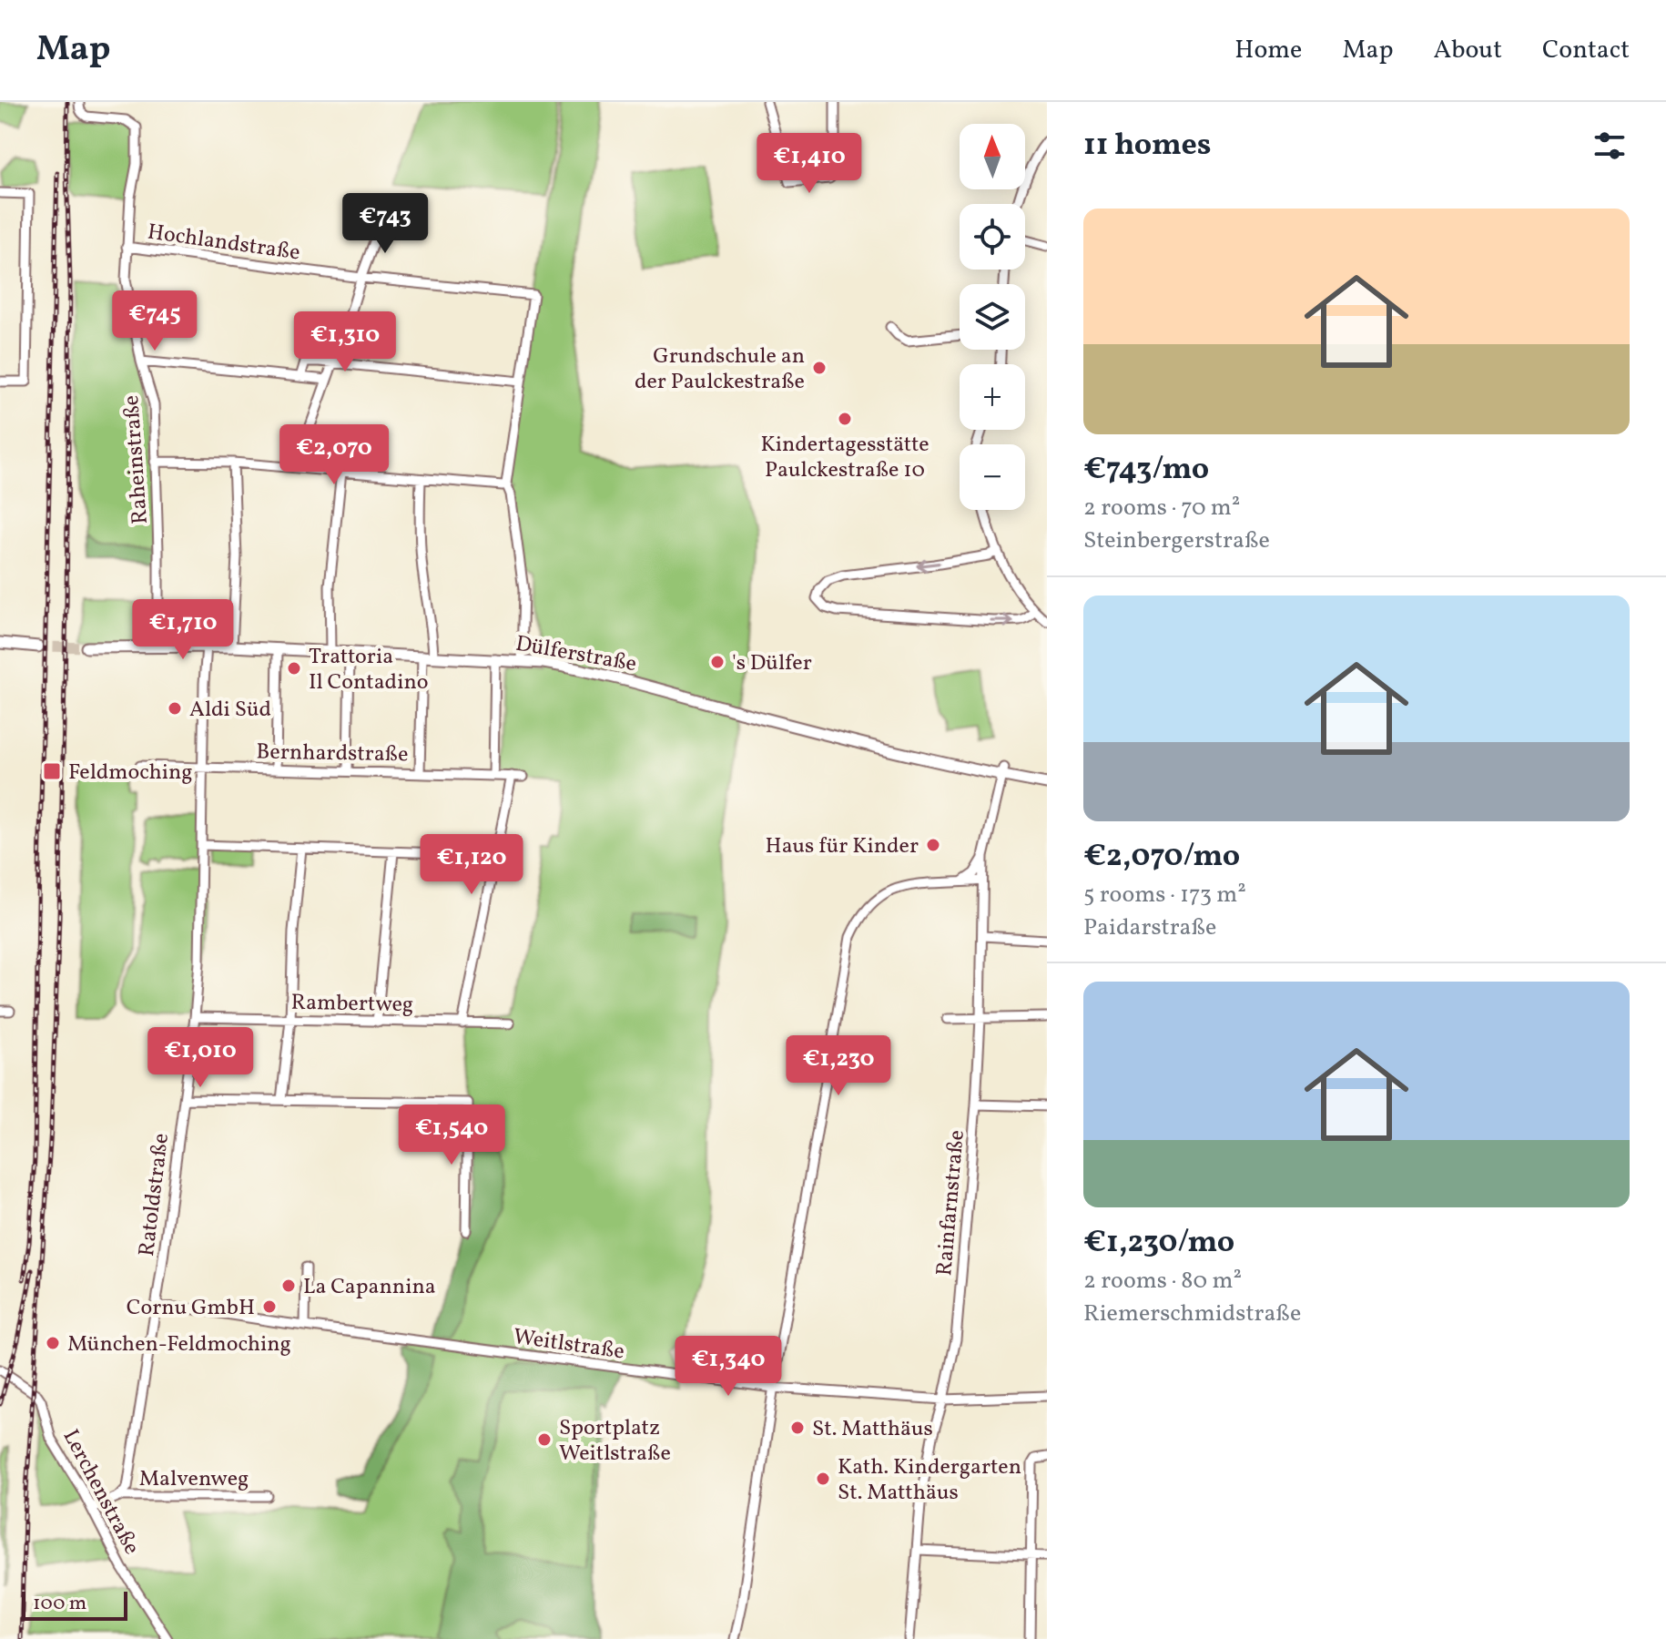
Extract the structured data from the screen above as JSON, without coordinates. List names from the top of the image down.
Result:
{
  "streets": {
    "main road": ["Dülferstraße"],
    "street": [
      "Hochlandstraße",
      "Raheinstraße",
      "Bernhardstraße",
      "Rambertweg",
      "Ratoldstraße",
      "Rainfarnstraße",
      "Weitlstraße",
      "Malvenweg",
      "Lerchenstraße"
    ]
  },
  "crossings": [
    ["Hochlandstraße", "Raheinstraße"],
    ["Raheinstraße", "Dülferstraße"],
    ["Dülferstraße", "Ratoldstraße"],
    ["Dülferstraße", "Rainfarnstraße"],
    ["Bernhardstraße", "Ratoldstraße"],
    ["Rambertweg", "Ratoldstraße"],
    ["Ratoldstraße", "Weitlstraße"],
    ["Ratoldstraße", "Malvenweg"],
    ["Rainfarnstraße", "Weitlstraße"]
  ],
  "places": {
    "other": [
      "Grundschule an der Paulckestraße",
      "Kindertagesstätte Paulckestraße 10",
      "'s Dülfer",
      "Trattoria Il Contadino",
      "Aldi Süd",
      "Haus für Kinder",
      "La Capannina",
      "Cornu GmbH",
      "München-Feldmoching",
      "St. Matthäus",
      "Sportplatz Weitlstraße",
      "Kath. Kindergarten St. Matthäus"
    ],
    "transit": ["Feldmoching"]
  },
  "scale_bar": "100 m",
  "north": "top",
  "page": {
    "header": "Map",
    "nav": [
      "Home",
      "Map",
      "About",
      "Contact"
    ],
    "heading": "11 homes",
    "map_buttons": ["+", "−"],
    "price": [
      "€1,410",
      "€743",
      "€745",
      "€1,310",
      "€2,070",
      "€1,710",
      "€1,120",
      "€1,010",
      "€1,230",
      "€1,540",
      "€1,340"
    ],
    "list": [
      {
        "name": "€743/mo",
        "note": "2 rooms · 70 m² · Steinbergerstraße"
      },
      {
        "name": "€2,070/mo",
        "note": "5 rooms · 173 m² · Paidarstraße"
      },
      {
        "name": "€1,230/mo",
        "note": "2 rooms · 80 m² · Riemerschmidstraße"
      }
    ],
    "scale": "100 m"
  }
}
